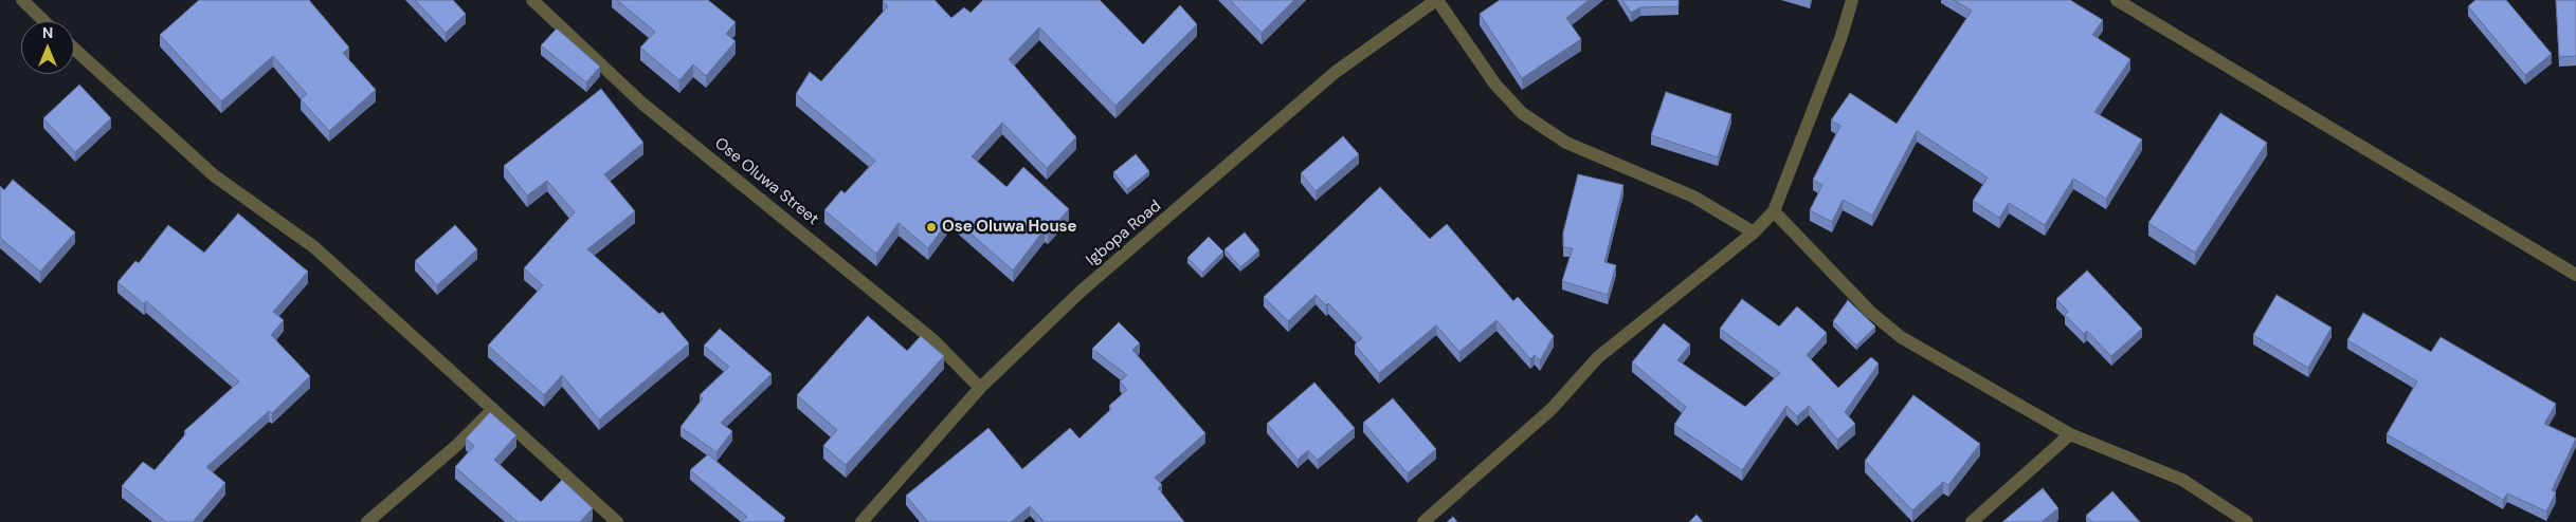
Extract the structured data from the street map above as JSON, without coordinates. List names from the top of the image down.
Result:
{
  "streets": {
    "street": ["Ose Oluwa Street", "Igbopa Road"]
  },
  "crossings": [
    ["Ose Oluwa Street", "Igbopa Road"]
  ],
  "places": ["Ose Oluwa House"],
  "north": "top"
}
